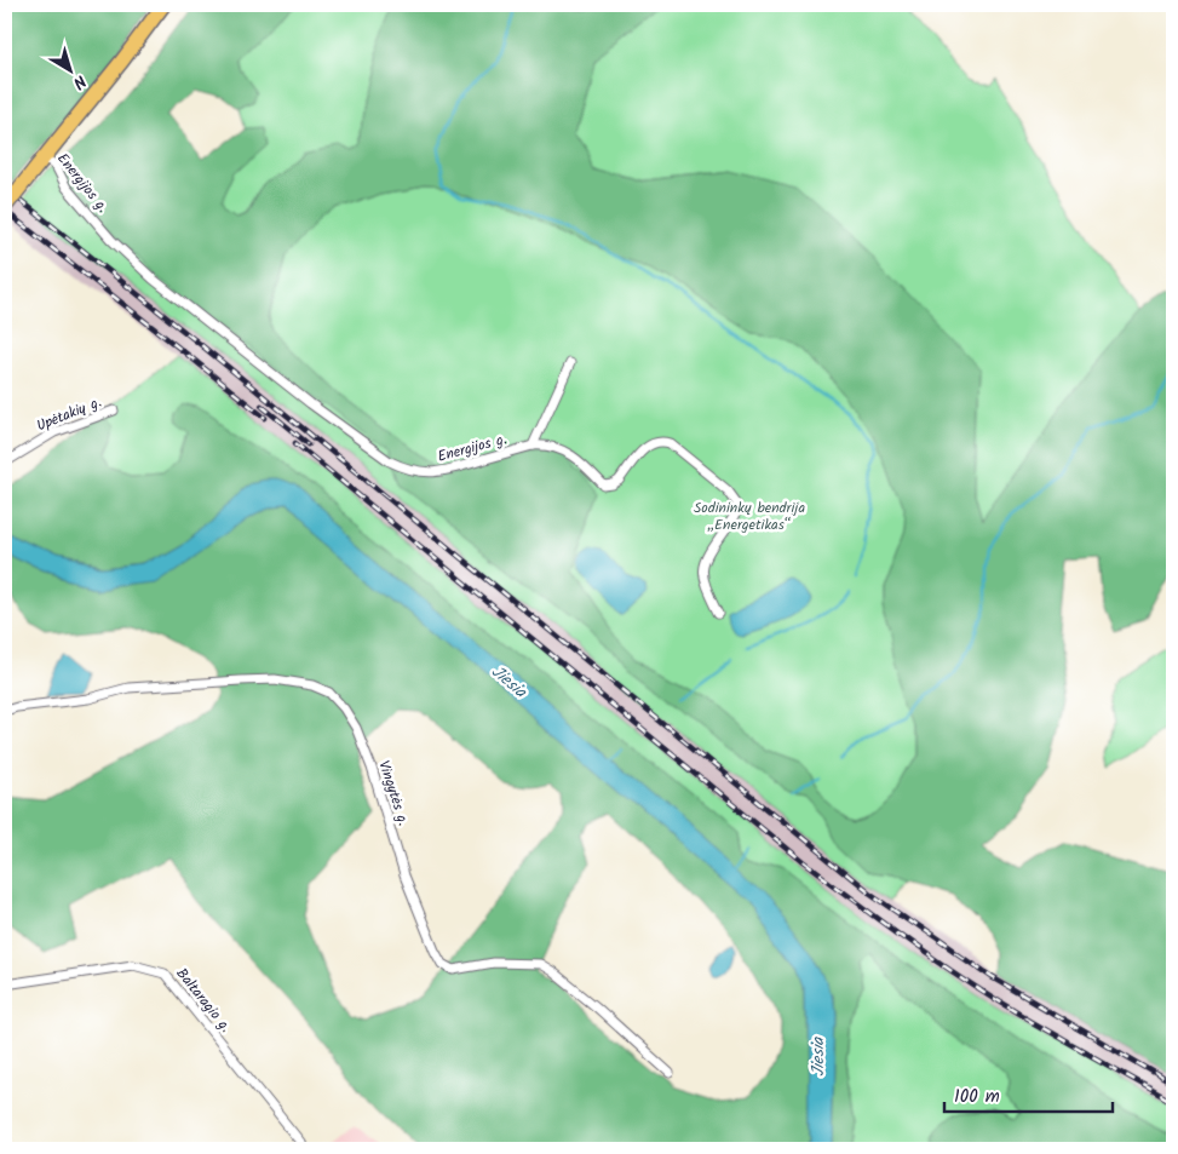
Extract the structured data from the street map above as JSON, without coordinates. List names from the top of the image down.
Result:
{
  "streets": {
    "street": [
      "Energijos g.",
      "Upėtakių g.",
      "Vingytės g.",
      "Baltaragio g."
    ]
  },
  "water": ["Jiesia"],
  "parks": ["Sodininkų bendrija „Energetikas“"],
  "scale_bar": "100 m",
  "north": "bottom right"
}
